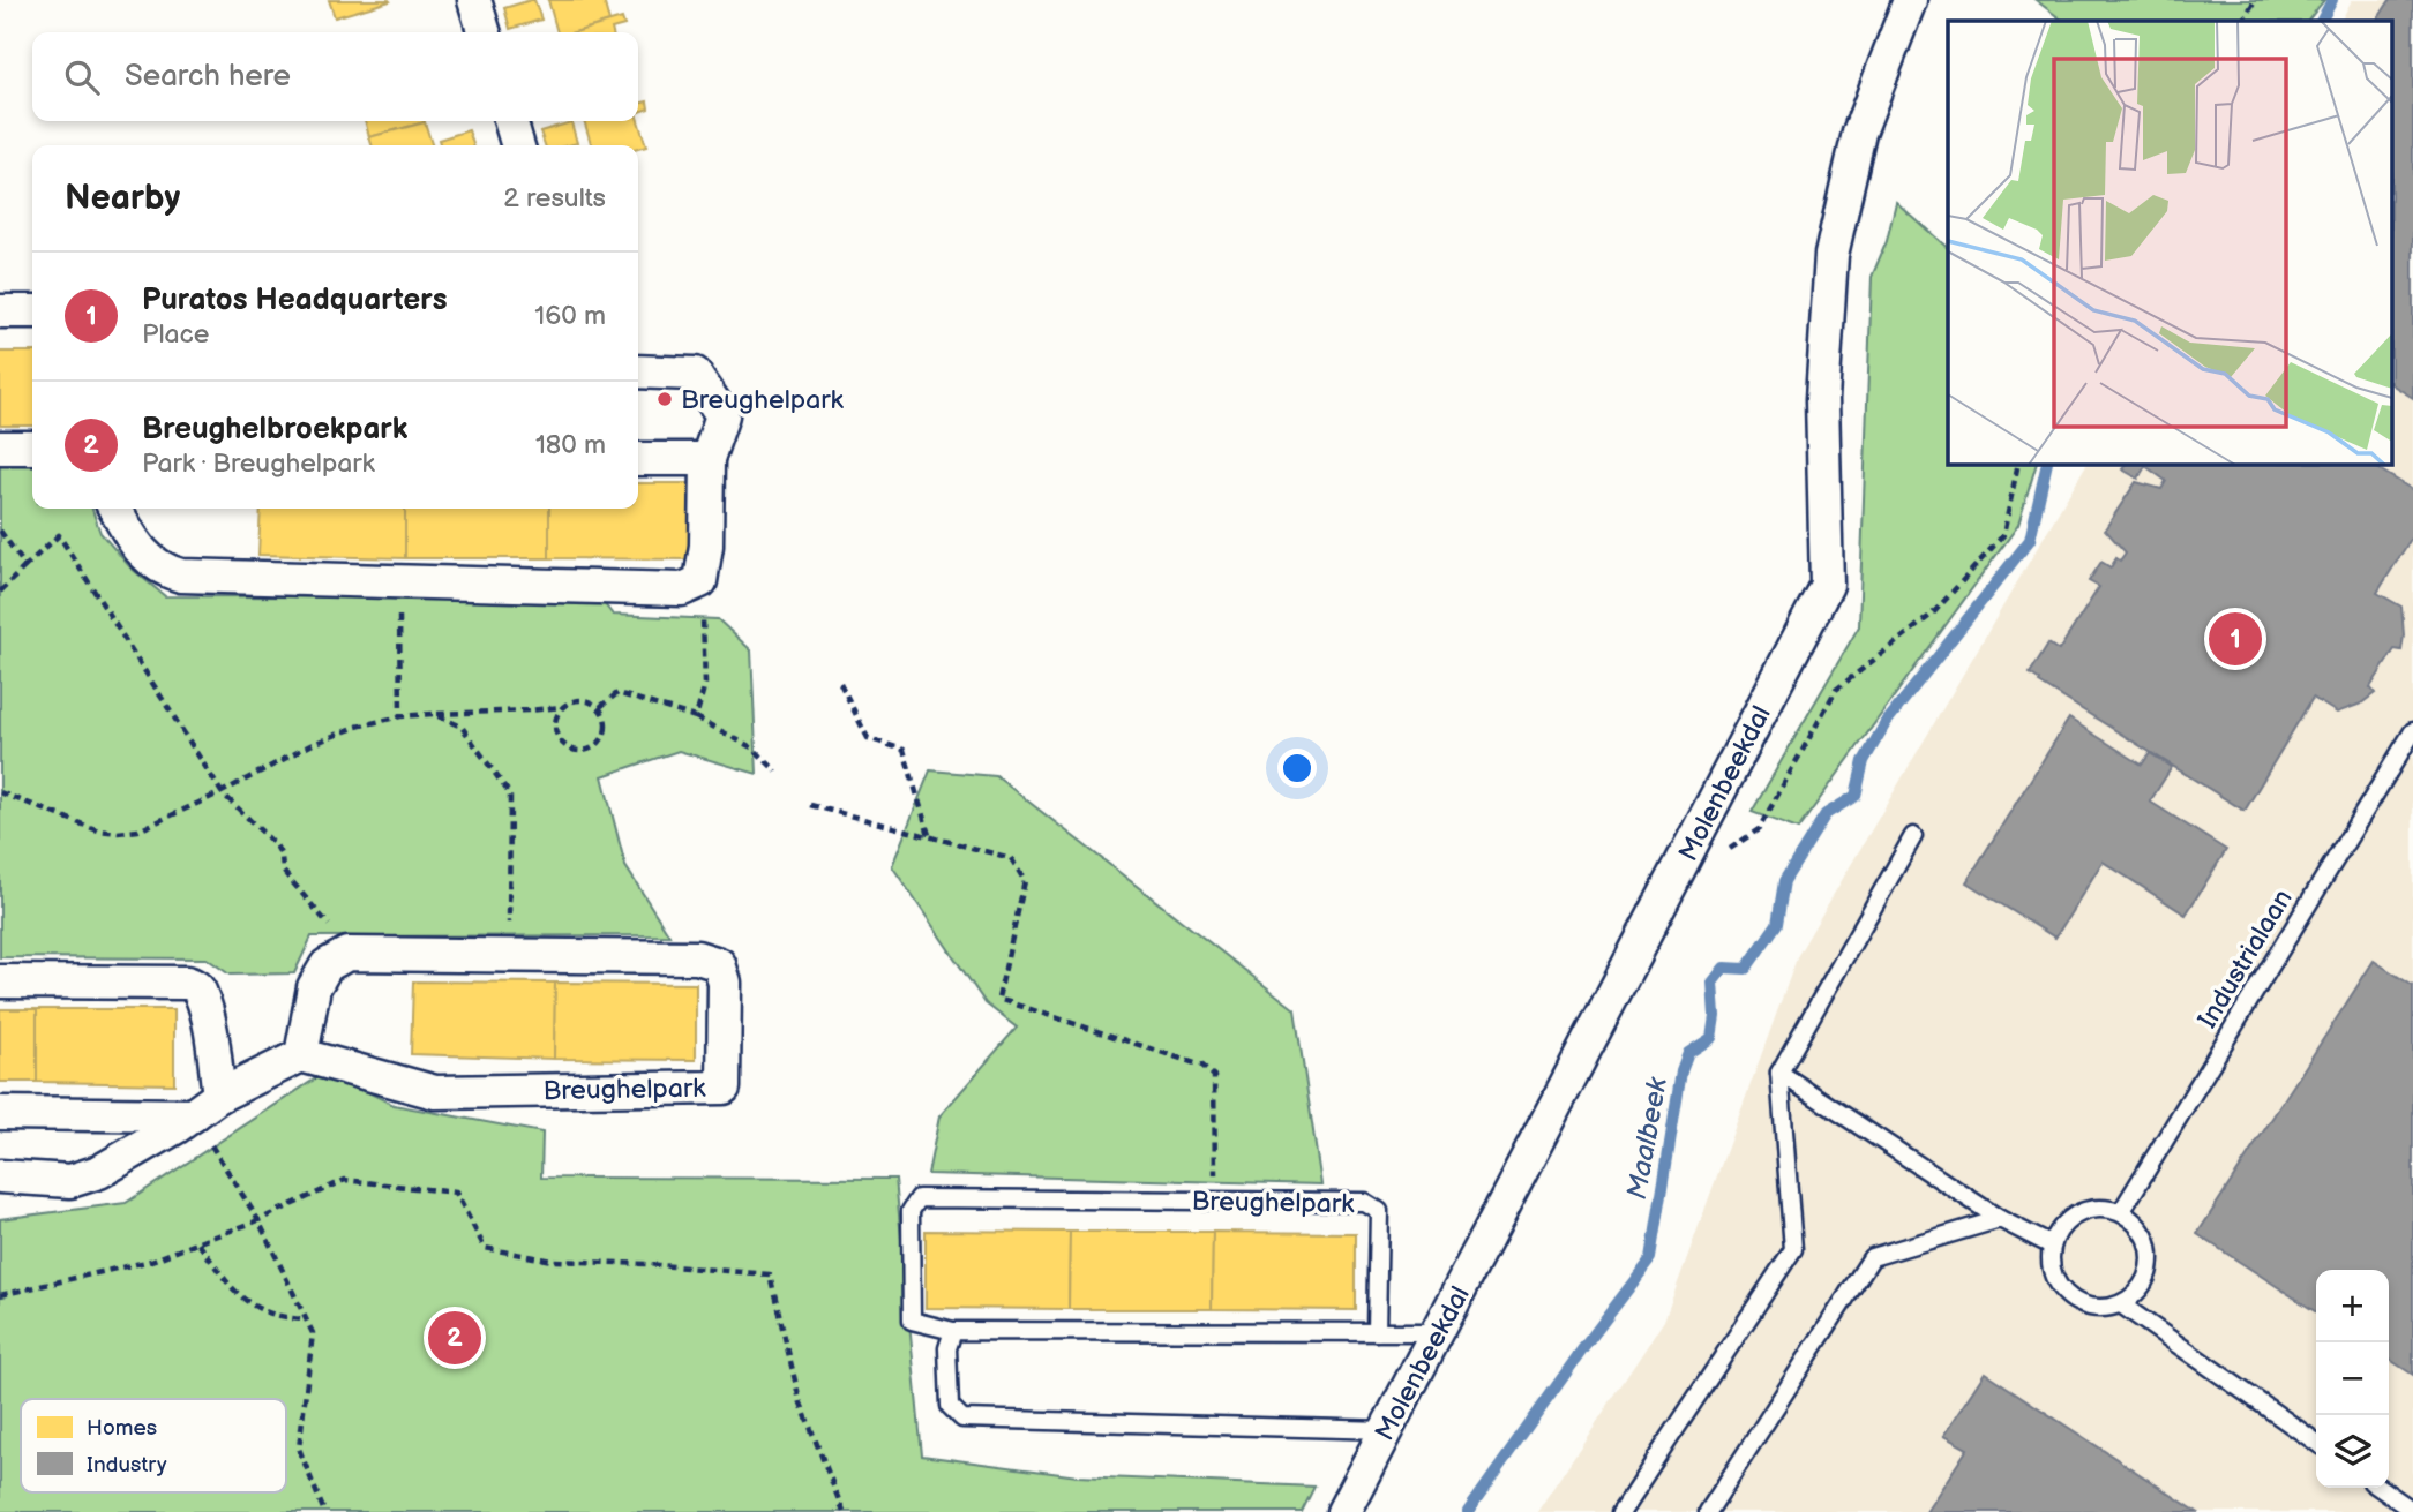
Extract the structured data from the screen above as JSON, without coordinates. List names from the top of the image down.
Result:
{
  "streets": {
    "street": ["Molenbeekdal", "Breughelpark"],
    "lane": ["Industrialaan"]
  },
  "crossings": [
    ["Molenbeekdal", "Breughelpark"]
  ],
  "water": ["Maalbeek"],
  "places": ["Breughelpark"],
  "legend": ["Homes", "Industry"],
  "page": {
    "search": "Search here",
    "heading": ["Nearby", "2 results"],
    "list": [
      {
        "mark": "1",
        "name": "Puratos Headquarters",
        "note": "Place",
        "value": "160 m"
      },
      {
        "mark": "2",
        "name": "Breughelbroekpark",
        "note": "Park · Breughelpark",
        "value": "180 m"
      }
    ],
    "pins": ["1", "2"],
    "map_buttons": ["+", "−"]
  }
}
